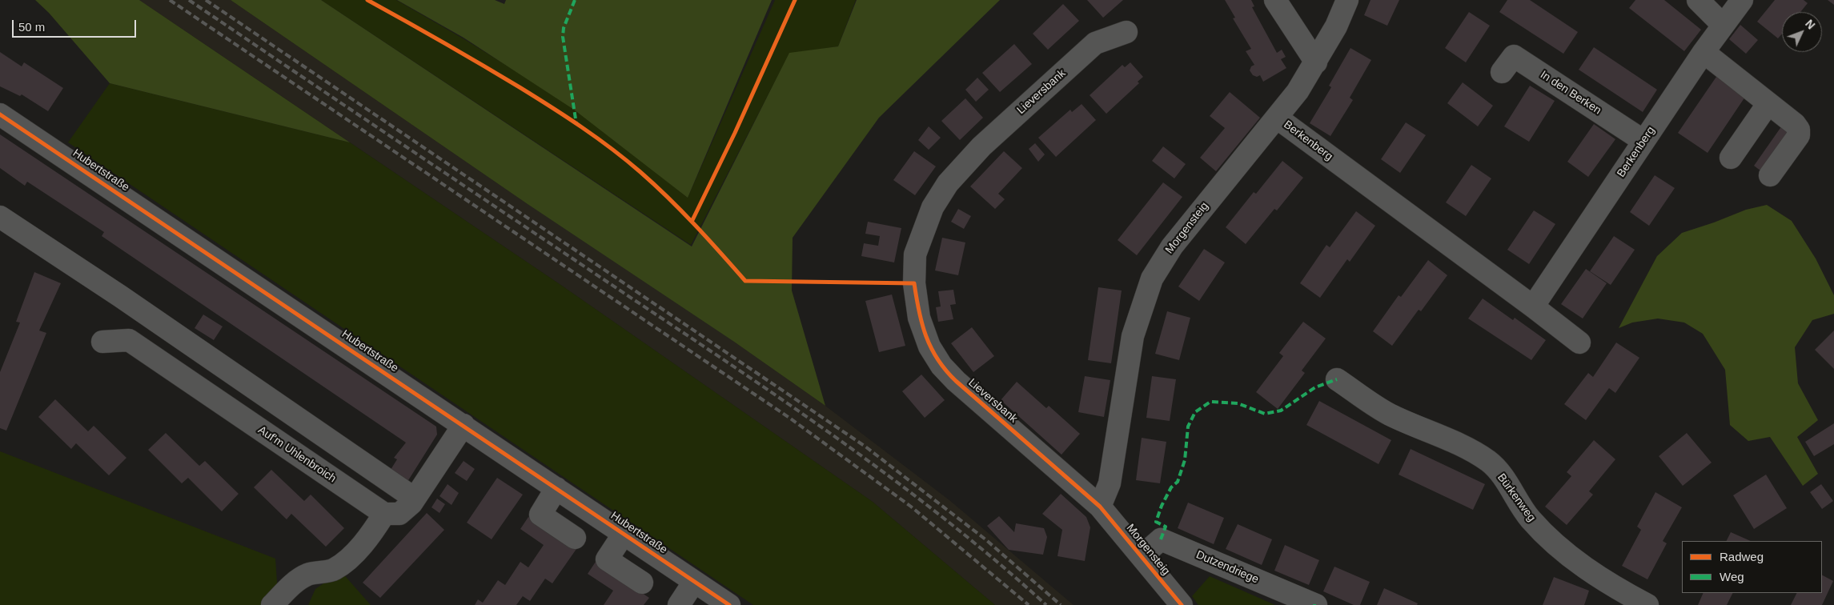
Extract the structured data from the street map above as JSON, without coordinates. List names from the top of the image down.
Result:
{
  "streets": {
    "street": [
      "Lieversbank",
      "In den Berken",
      "Berkenberg",
      "Hubertstraße",
      "Morgensteig",
      "Auf'm Uhlenbroich",
      "Bürkenweg",
      "Dutzendriege"
    ]
  },
  "crossings": [
    ["Lieversbank", "Morgensteig"],
    ["In den Berken", "Berkenberg"],
    ["Berkenberg", "Morgensteig"],
    ["Morgensteig", "Dutzendriege"]
  ],
  "legend": ["Radweg", "Weg"],
  "scale_bar": "50 m",
  "north": "top right"
}
